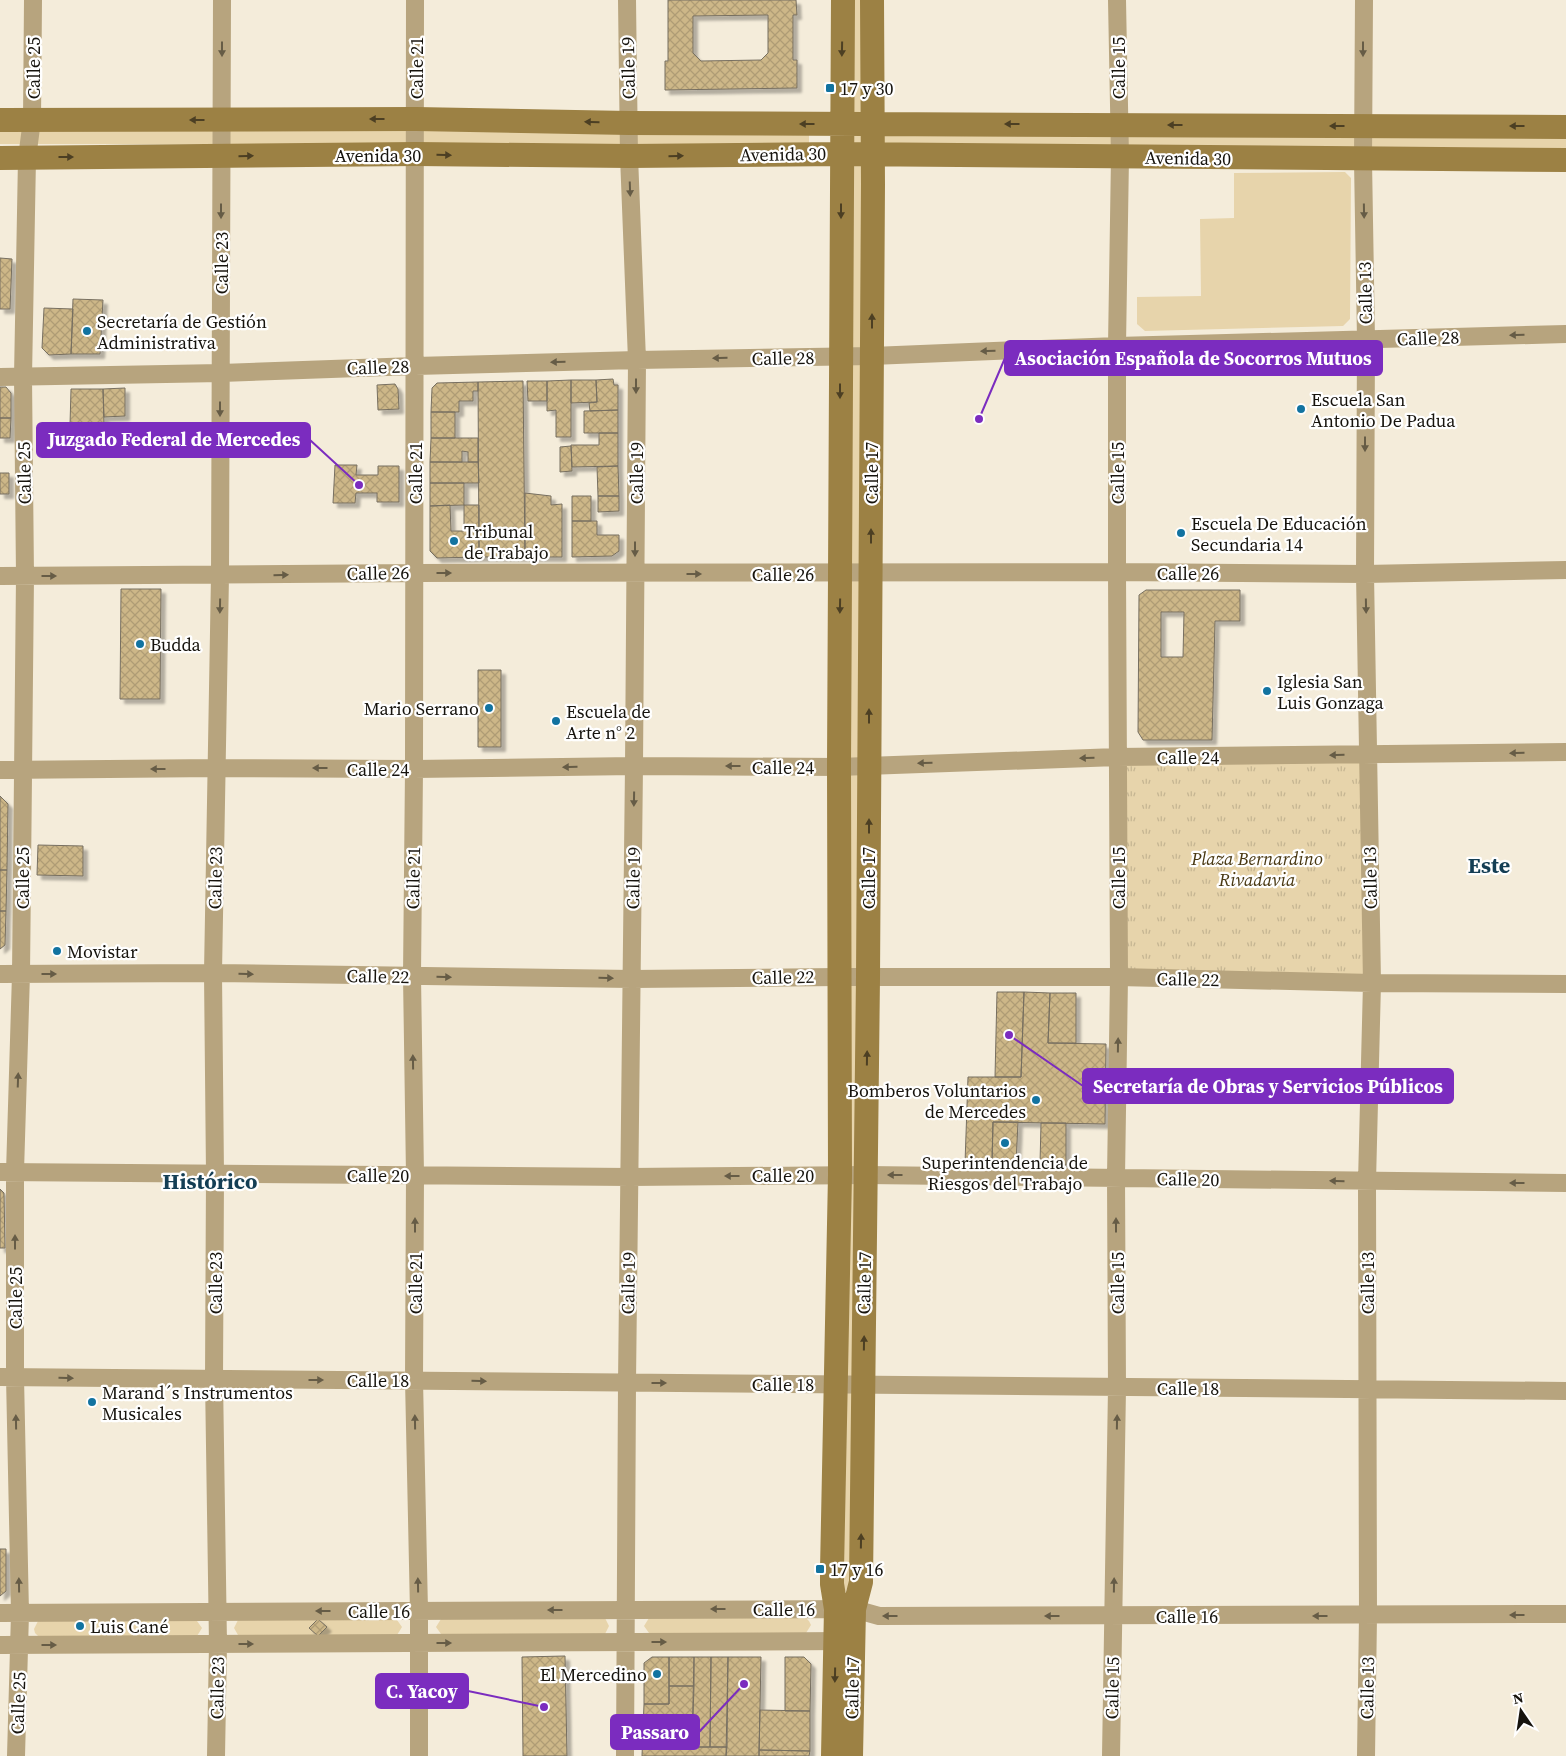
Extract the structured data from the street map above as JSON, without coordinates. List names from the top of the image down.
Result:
{
  "streets": {
    "main road": ["Avenida 30", "Calle 17"],
    "street": [
      "Calle 25",
      "Calle 21",
      "Calle 19",
      "Calle 15",
      "Calle 23",
      "Calle 13",
      "Calle 28",
      "Calle 26",
      "Calle 24",
      "Calle 22",
      "Calle 20",
      "Calle 18",
      "Calle 16"
    ]
  },
  "crossings": [
    ["Calle 25", "Avenida 30"],
    ["Calle 25", "Calle 28"],
    ["Calle 25", "Calle 26"],
    ["Calle 25", "Calle 24"],
    ["Calle 25", "Calle 22"],
    ["Calle 25", "Calle 20"],
    ["Calle 25", "Calle 18"],
    ["Calle 25", "Calle 16"],
    ["Calle 21", "Avenida 30"],
    ["Calle 21", "Calle 28"],
    ["Calle 21", "Calle 26"],
    ["Calle 21", "Calle 24"],
    ["Calle 21", "Calle 22"],
    ["Calle 21", "Calle 20"],
    ["Calle 21", "Calle 18"],
    ["Calle 21", "Calle 16"],
    ["Calle 19", "Avenida 30"],
    ["Calle 19", "Calle 28"],
    ["Calle 19", "Calle 26"],
    ["Calle 19", "Calle 24"],
    ["Calle 19", "Calle 22"],
    ["Calle 19", "Calle 20"],
    ["Calle 19", "Calle 18"],
    ["Calle 19", "Calle 16"],
    ["Calle 15", "Avenida 30"],
    ["Calle 15", "Calle 28"],
    ["Calle 15", "Calle 26"],
    ["Calle 15", "Calle 24"],
    ["Calle 15", "Calle 22"],
    ["Calle 15", "Calle 20"],
    ["Calle 15", "Calle 18"],
    ["Calle 15", "Calle 16"],
    ["Avenida 30", "Calle 23"],
    ["Avenida 30", "Calle 13"],
    ["Avenida 30", "Calle 17"],
    ["Calle 23", "Calle 28"],
    ["Calle 23", "Calle 26"],
    ["Calle 23", "Calle 24"],
    ["Calle 23", "Calle 22"],
    ["Calle 23", "Calle 20"],
    ["Calle 23", "Calle 18"],
    ["Calle 23", "Calle 16"],
    ["Calle 13", "Calle 28"],
    ["Calle 13", "Calle 26"],
    ["Calle 13", "Calle 24"],
    ["Calle 13", "Calle 22"],
    ["Calle 13", "Calle 20"],
    ["Calle 13", "Calle 18"],
    ["Calle 13", "Calle 16"],
    ["Calle 28", "Calle 17"],
    ["Calle 17", "Calle 26"],
    ["Calle 17", "Calle 24"],
    ["Calle 17", "Calle 22"],
    ["Calle 17", "Calle 20"],
    ["Calle 17", "Calle 18"],
    ["Calle 17", "Calle 16"]
  ],
  "one_way": [
    "Calle 25",
    "Calle 21",
    "Calle 19",
    "Calle 15",
    "Calle 23",
    "Calle 13",
    "Calle 28",
    "Calle 26",
    "Calle 24",
    "Calle 22",
    "Calle 20",
    "Calle 18"
  ],
  "districts": ["Este", "Histórico"],
  "parks": ["Plaza Bernardino Rivadavia"],
  "places": {
    "transit": ["17 y 30", "17 y 16"],
    "other": [
      "Secretaría de Gestión Administrativa",
      "Escuela San Antonio De Padua",
      "Asociación Española de Socorros Mutuos",
      "Juzgado Federal de Mercedes",
      "Escuela De Educación Secundaria 14",
      "Tribunal de Trabajo",
      "Budda",
      "Iglesia San Luis Gonzaga",
      "Mario Serrano",
      "Escuela de Arte n° 2",
      "Movistar",
      "Secretaría de Obras y Servicios Públicos",
      "Bomberos Voluntarios de Mercedes",
      "Superintendencia de Riesgos del Trabajo",
      "Marand´s Instrumentos Musicales",
      "Luis Cané",
      "El Mercedino",
      "Passaro",
      "C. Yacoy"
    ]
  },
  "north": "top"
}
